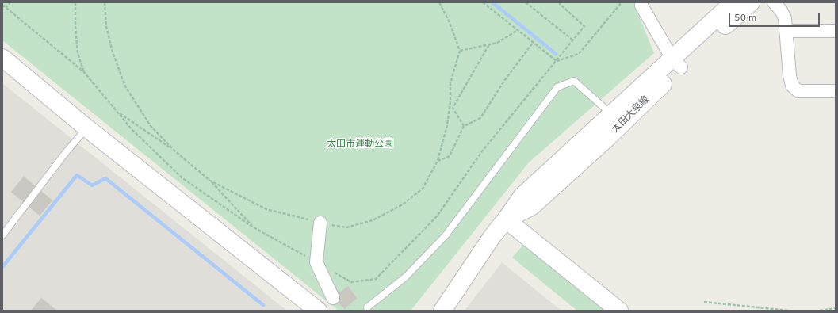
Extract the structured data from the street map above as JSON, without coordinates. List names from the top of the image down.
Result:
{
  "streets": {
    "main road": ["太田大泉線"]
  },
  "parks": ["太田市運動公園"],
  "scale_bar": "50 m"
}
